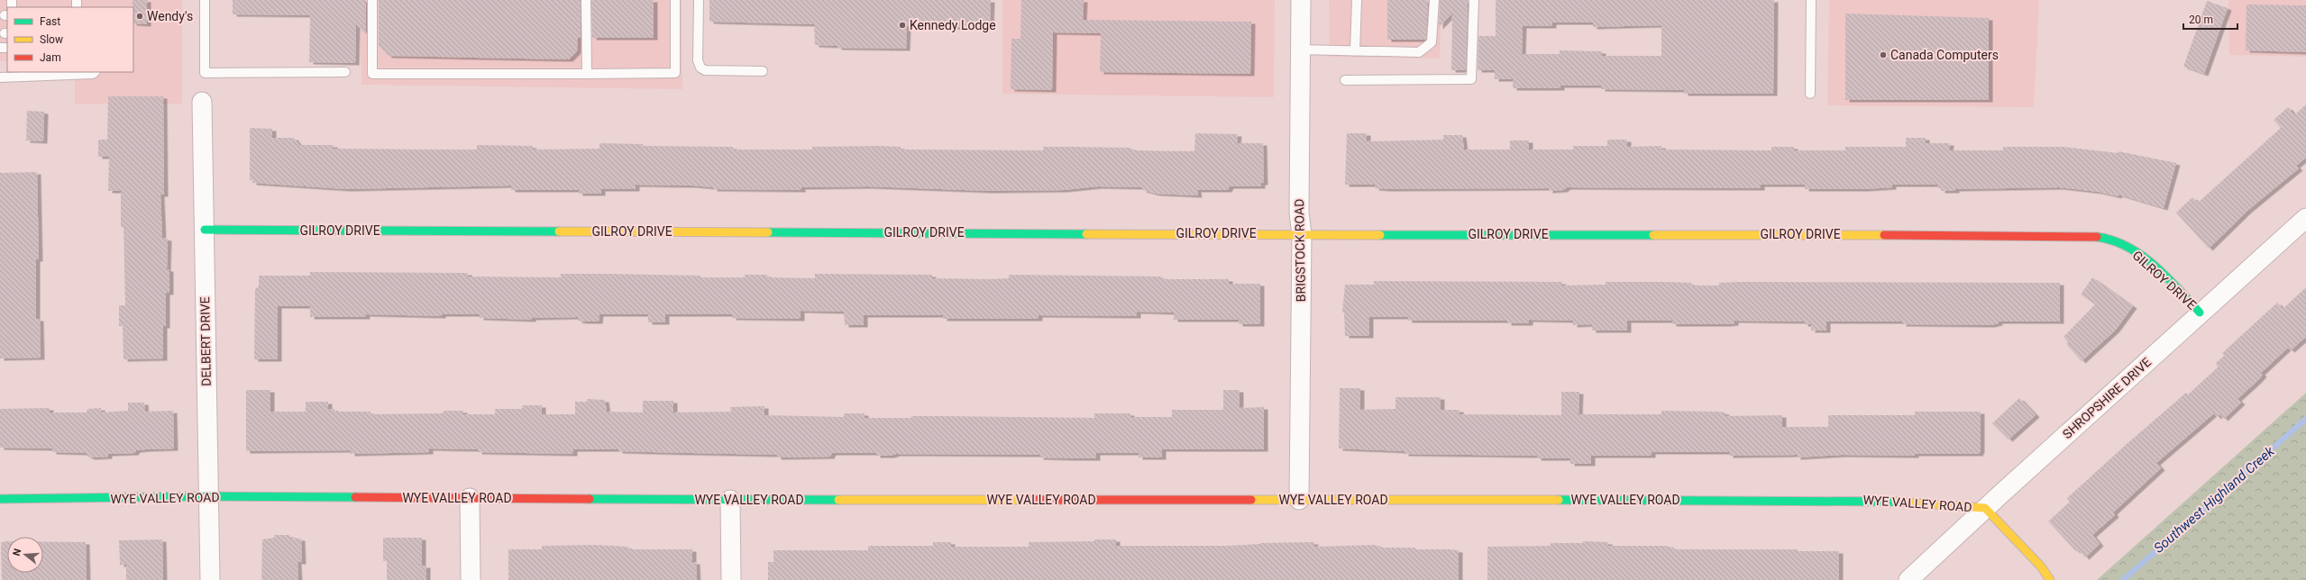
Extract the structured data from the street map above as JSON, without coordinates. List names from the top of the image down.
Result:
{
  "streets": {
    "street": [
      "GILROY DRIVE",
      "BRIGSTOCK ROAD",
      "DELBERT DRIVE",
      "SHROPSHIRE DRIVE",
      "WYE VALLEY ROAD"
    ]
  },
  "crossings": [
    ["GILROY DRIVE", "BRIGSTOCK ROAD"],
    ["GILROY DRIVE", "DELBERT DRIVE"],
    ["GILROY DRIVE", "SHROPSHIRE DRIVE"],
    ["BRIGSTOCK ROAD", "WYE VALLEY ROAD"],
    ["DELBERT DRIVE", "WYE VALLEY ROAD"],
    ["SHROPSHIRE DRIVE", "WYE VALLEY ROAD"]
  ],
  "water": ["Southwest Highland Creek"],
  "places": ["Wendy's", "Kennedy Lodge", "Canada Computers"],
  "legend": ["Fast", "Slow", "Jam"],
  "scale_bar": "20 m",
  "north": "left"
}
